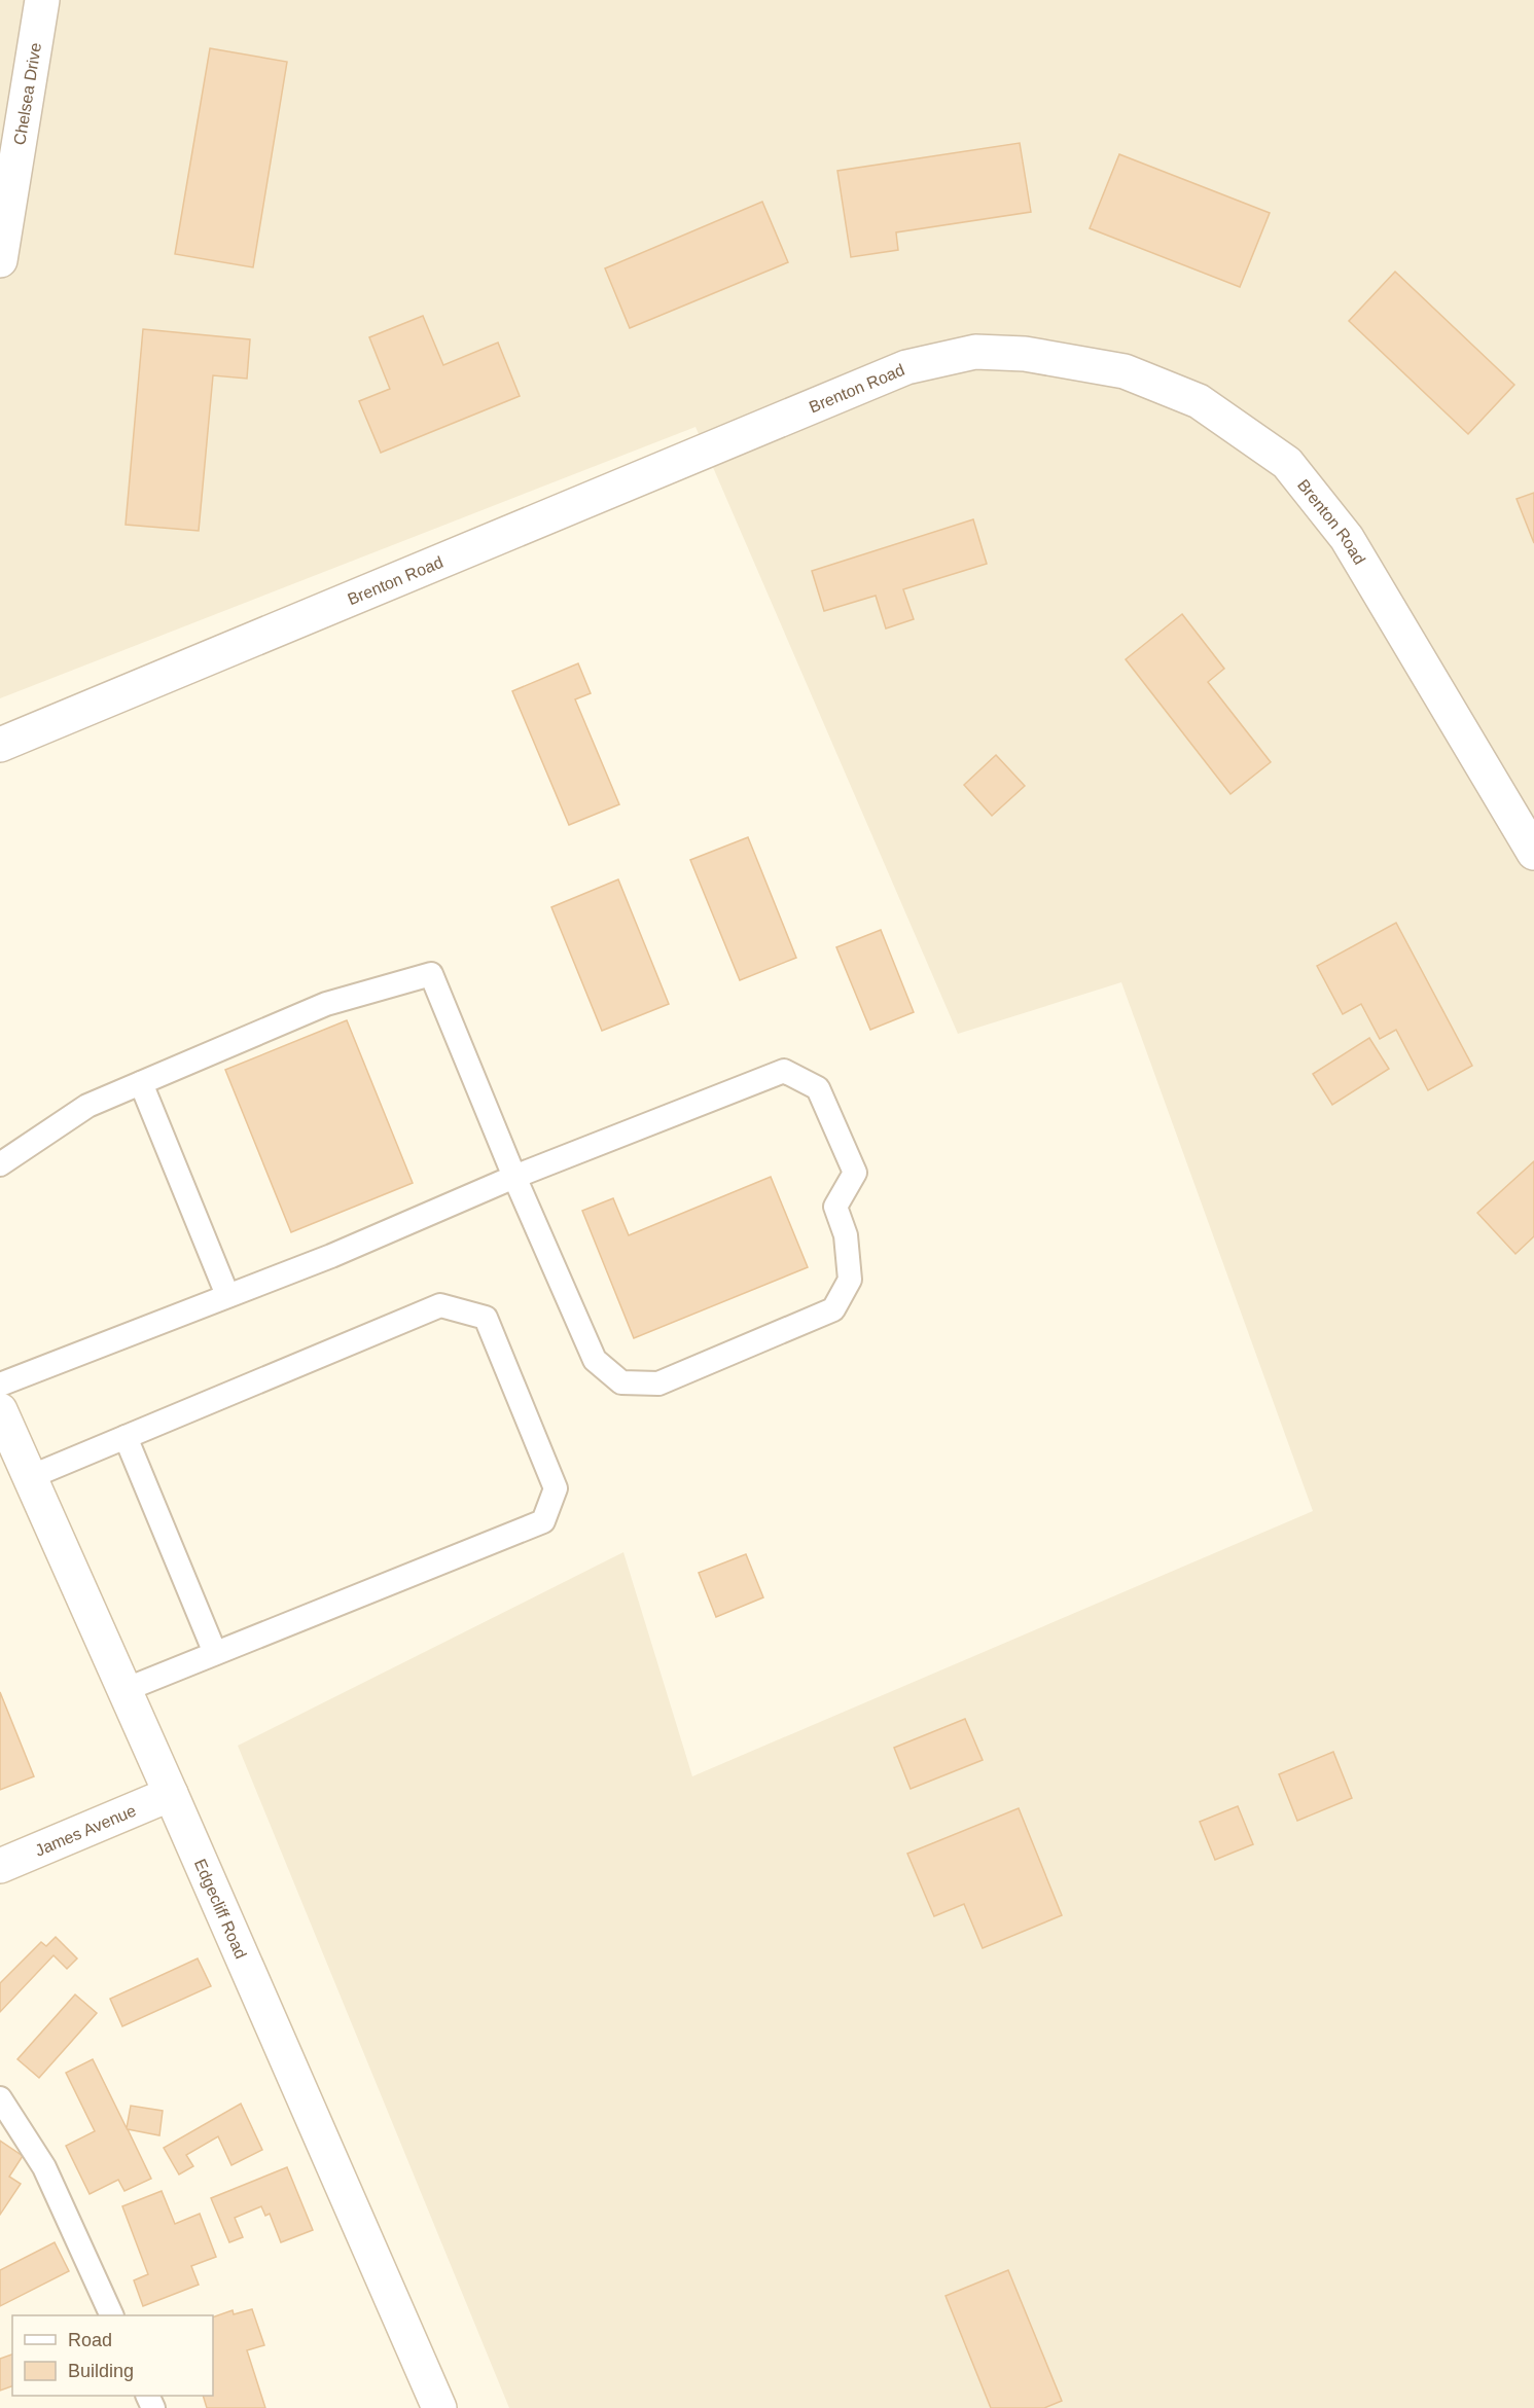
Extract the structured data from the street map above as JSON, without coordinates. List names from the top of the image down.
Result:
{
  "streets": {
    "street": [
      "Chelsea Drive",
      "Brenton Road",
      "James Avenue",
      "Edgecliff Road"
    ]
  },
  "crossings": [
    ["James Avenue", "Edgecliff Road"]
  ],
  "legend": ["Road", "Building"]
}
